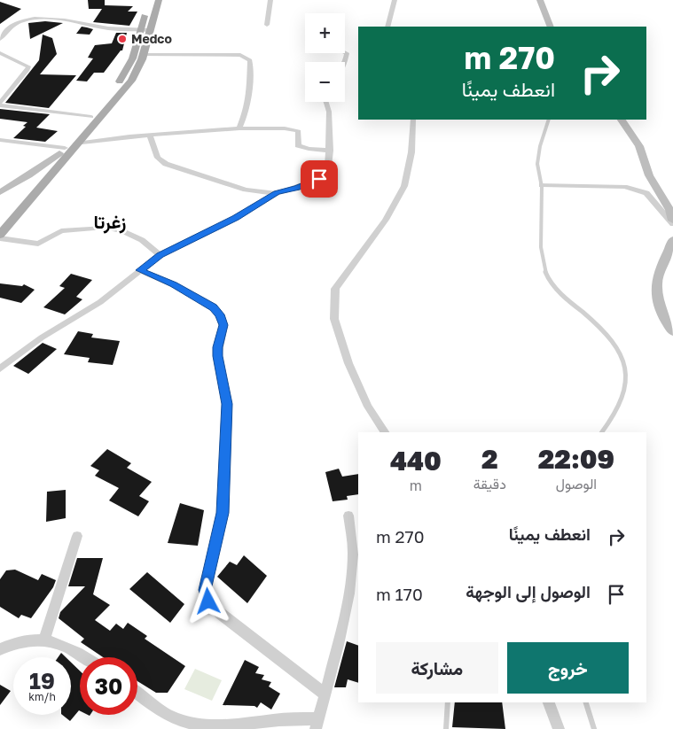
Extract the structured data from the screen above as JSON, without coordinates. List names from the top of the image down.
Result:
{
  "districts": ["زغرتا"],
  "places": ["Medco"],
  "page": {
    "map_buttons": ["+", "−"],
    "turn": ["270 m", "انعطف يمينًا"],
    "eta": [
      "22:09",
      "الوصول",
      "2",
      "دقيقة",
      "440",
      "m"
    ],
    "list": [
      {
        "name": "انعطف يمينًا",
        "value": "270 m"
      },
      {
        "name": "الوصول إلى الوجهة",
        "value": "170 m"
      }
    ],
    "buttons": ["خروج", "مشاركة"],
    "speed": "19 km/h",
    "limit": "30"
  }
}
